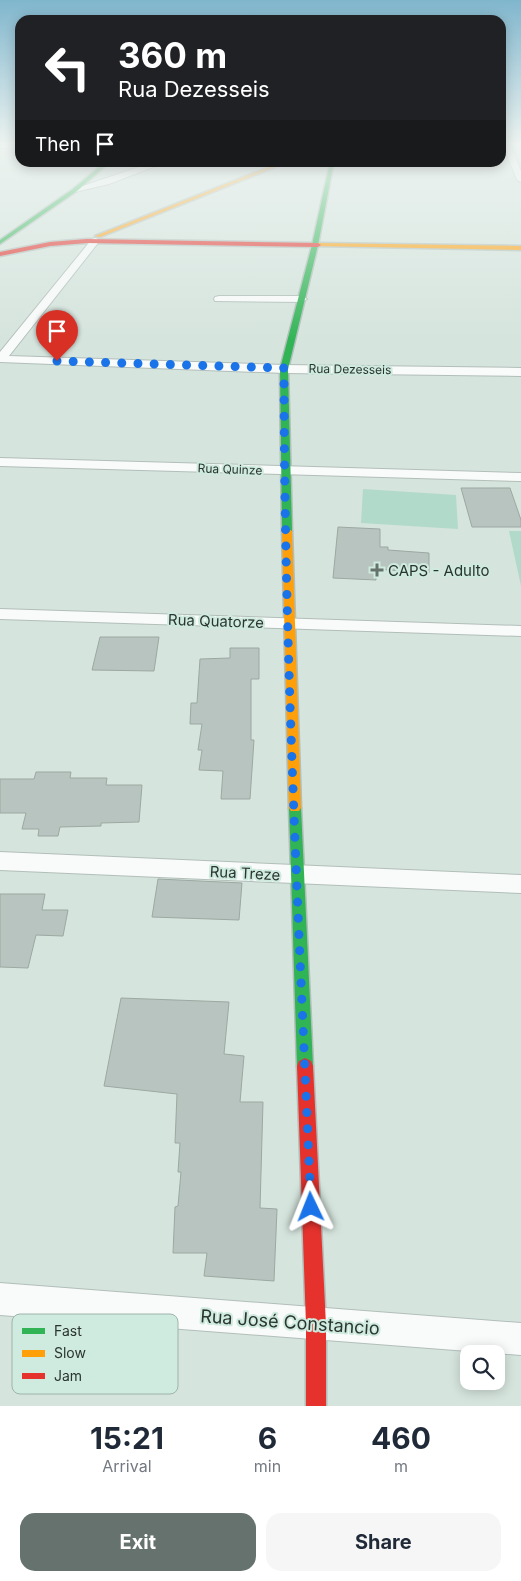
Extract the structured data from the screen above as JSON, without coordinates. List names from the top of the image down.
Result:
{
  "streets": {
    "street": [
      "Rua Dezesseis",
      "Rua Quinze",
      "Rua Quatorze",
      "Rua Treze",
      "Rua José Constancio"
    ]
  },
  "places": {
    "health": ["CAPS - Adulto"]
  },
  "legend": ["Fast", "Slow", "Jam"],
  "page": {
    "turn": ["360 m", "Rua Dezesseis"],
    "then": "Then",
    "eta": [
      "15:21",
      "Arrival",
      "6",
      "min",
      "460",
      "m"
    ],
    "buttons": ["Exit", "Share"]
  }
}
